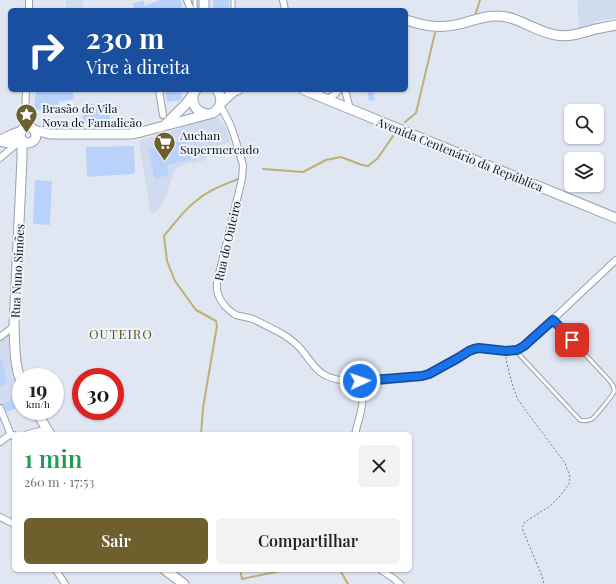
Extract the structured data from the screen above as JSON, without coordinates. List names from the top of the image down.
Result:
{
  "streets": {
    "street": ["Avenida Centenário da República", "Rua do Outeiro", "Rua Nuno Simões"]
  },
  "districts": ["OUTEIRO"],
  "places": {
    "place": ["Brasão de Vila Nova de Famalicão"],
    "supermarket": ["Auchan Supermercado"]
  },
  "page": {
    "turn": ["230 m", "Vire à direita"],
    "speed": "19 km/h",
    "limit": "30",
    "heading": ["1 min", "260 m · 17:53"],
    "buttons": ["Sair", "Compartilhar"]
  }
}
